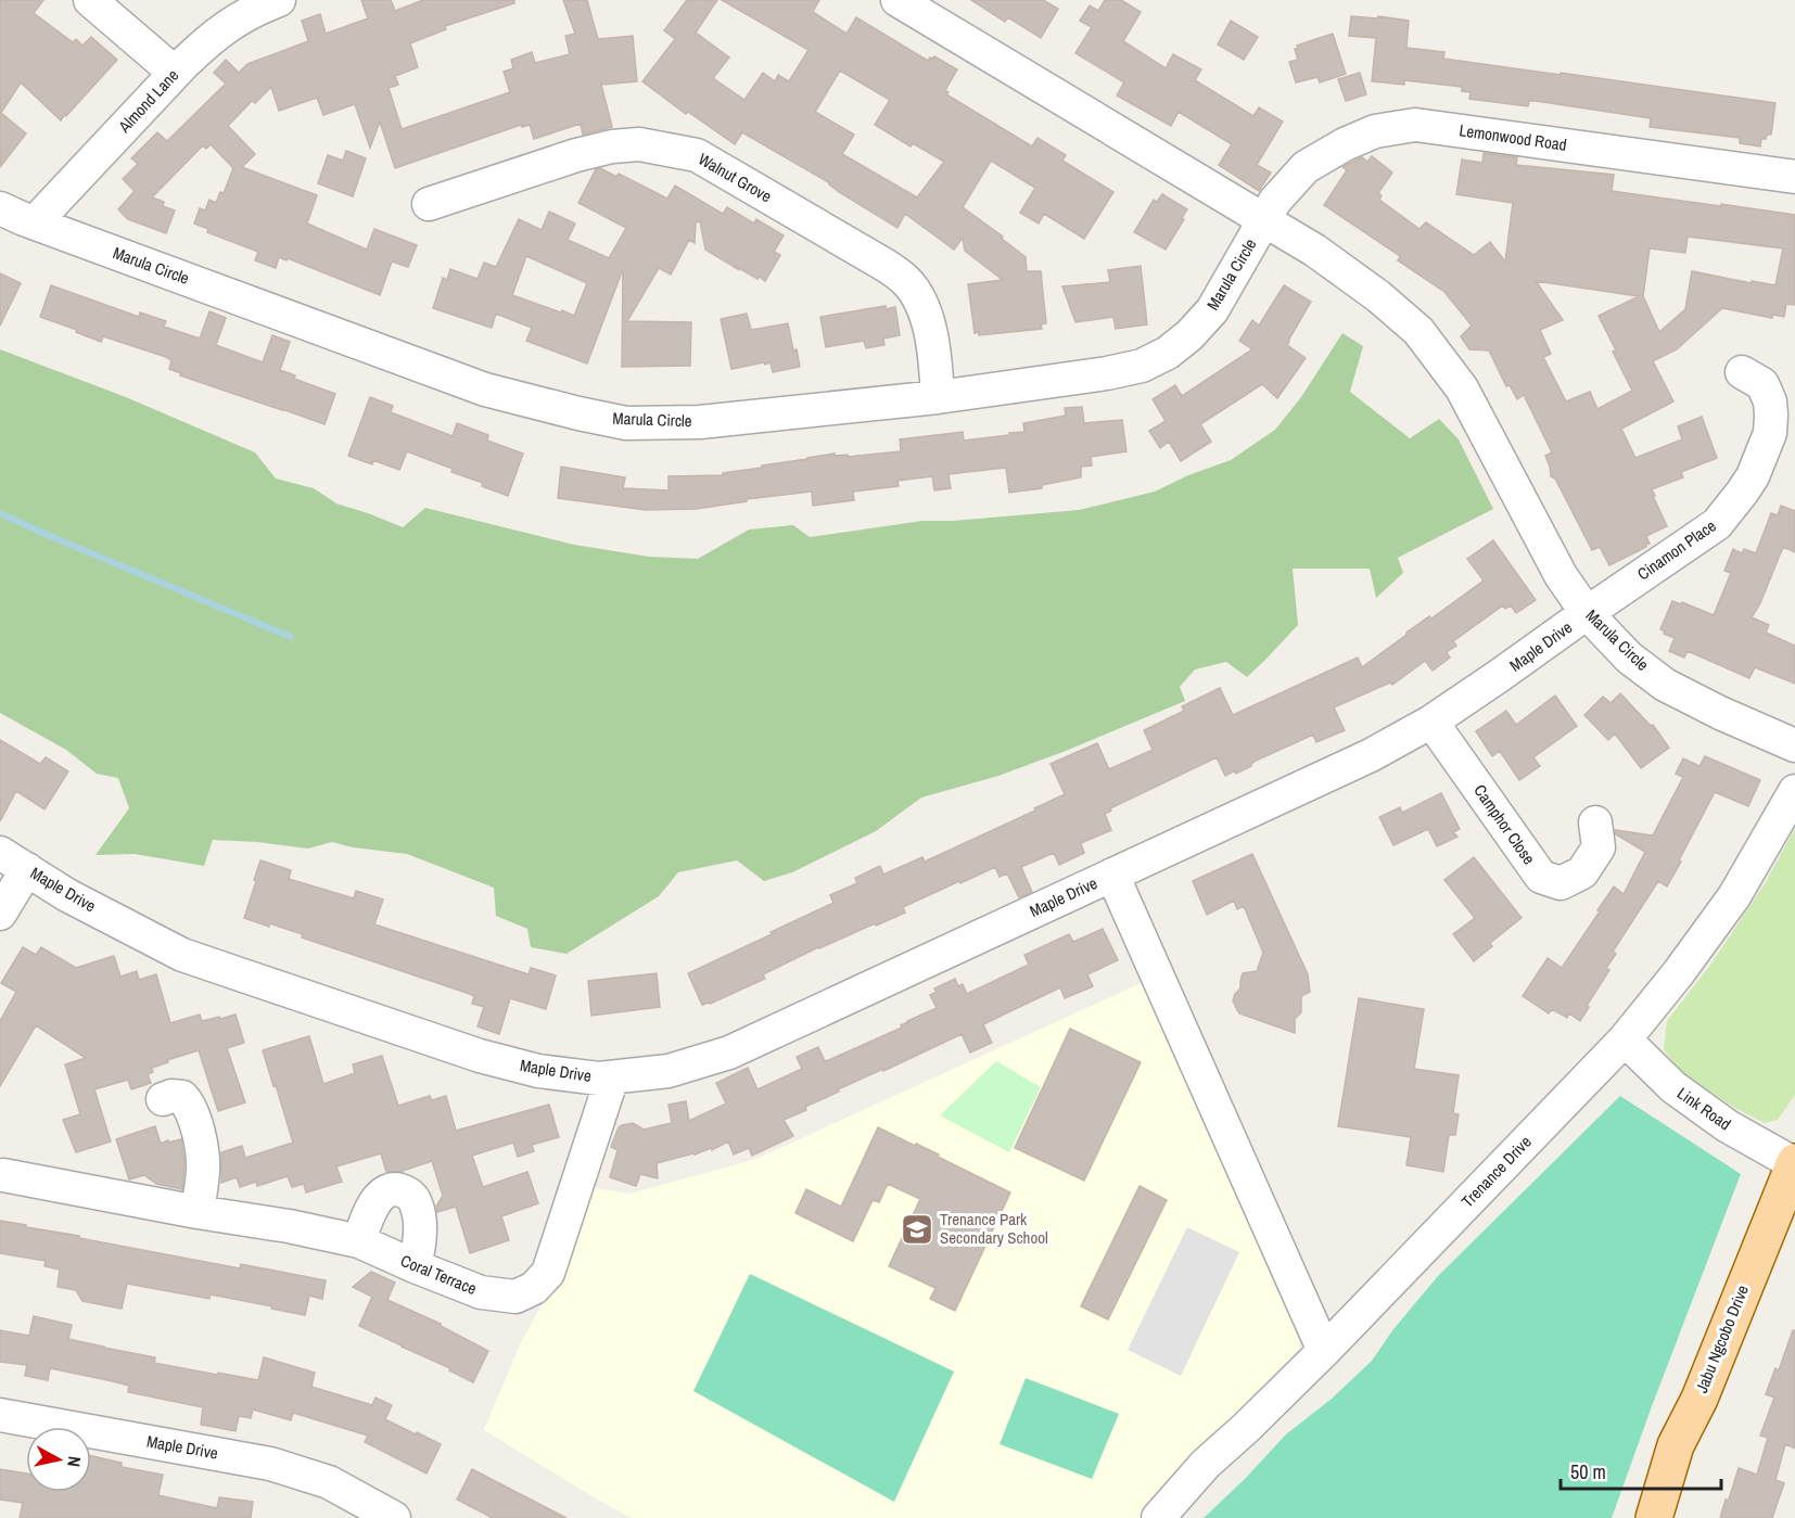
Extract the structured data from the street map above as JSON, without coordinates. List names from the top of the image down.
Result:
{
  "streets": {
    "main road": ["Jabu Ngcobo Drive"],
    "street": [
      "Almond Lane",
      "Lemonwood Road",
      "Walnut Grove",
      "Marula Circle",
      "Cinamon Place",
      "Maple Drive",
      "Camphor Close",
      "Link Road",
      "Trenance Drive",
      "Coral Terrace"
    ]
  },
  "crossings": [
    ["Almond Lane", "Marula Circle"],
    ["Lemonwood Road", "Marula Circle"],
    ["Walnut Grove", "Marula Circle"],
    ["Marula Circle", "Cinamon Place"],
    ["Marula Circle", "Maple Drive"],
    ["Cinamon Place", "Maple Drive"],
    ["Maple Drive", "Camphor Close"],
    ["Maple Drive", "Trenance Drive"],
    ["Maple Drive", "Coral Terrace"],
    ["Link Road", "Trenance Drive"],
    ["Link Road", "Jabu Ngcobo Drive"]
  ],
  "places": {
    "school or university": ["Trenance Park Secondary School"]
  },
  "scale_bar": "50 m",
  "north": "right"
}
